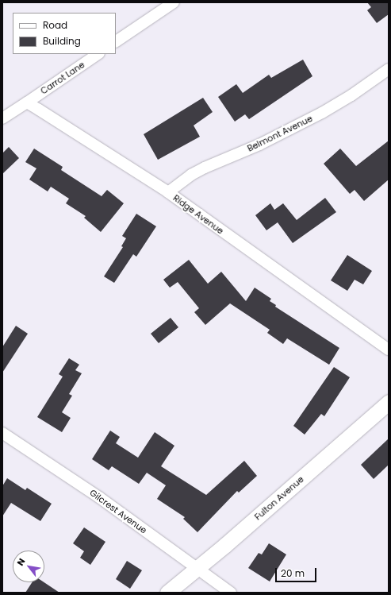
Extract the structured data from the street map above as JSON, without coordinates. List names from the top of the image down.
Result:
{
  "streets": {
    "street": [
      "Carrot Lane",
      "Belmont Avenue",
      "Ridge Avenue",
      "Fulton Avenue",
      "Gilcrest Avenue"
    ]
  },
  "crossings": [
    ["Carrot Lane", "Ridge Avenue"],
    ["Belmont Avenue", "Ridge Avenue"],
    ["Fulton Avenue", "Gilcrest Avenue"]
  ],
  "legend": ["Road", "Building"],
  "scale_bar": "20 m",
  "north": "top left"
}
